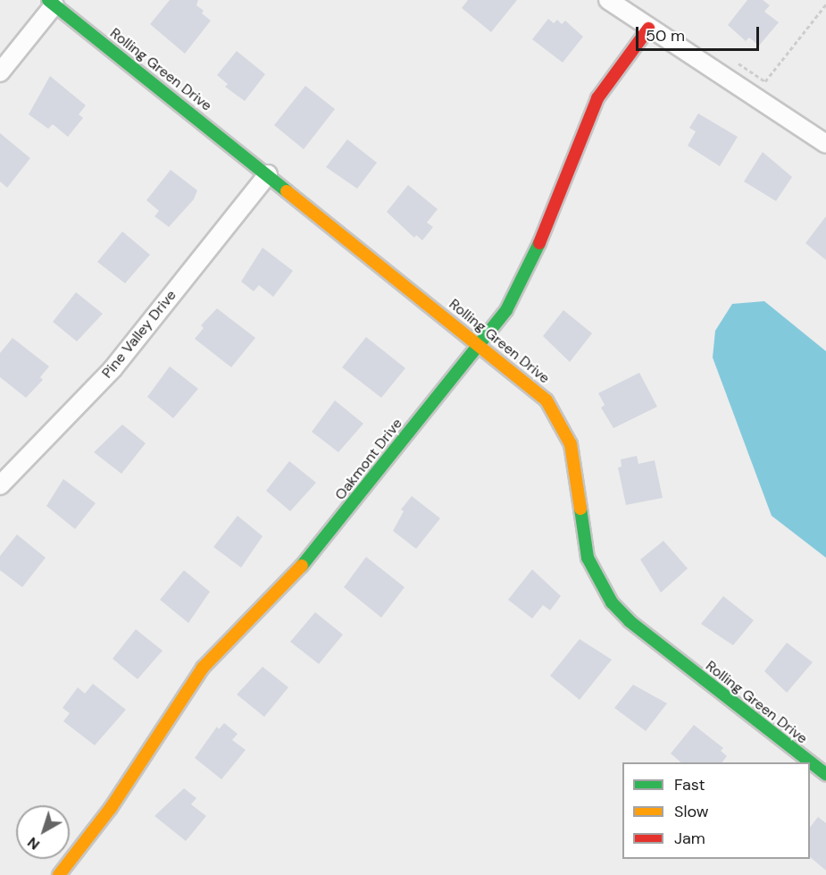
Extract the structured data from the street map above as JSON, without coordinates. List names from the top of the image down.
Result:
{
  "streets": {
    "street": ["Rolling Green Drive", "Pine Valley Drive", "Oakmont Drive"]
  },
  "crossings": [
    ["Rolling Green Drive", "Pine Valley Drive"],
    ["Rolling Green Drive", "Oakmont Drive"]
  ],
  "legend": ["Fast", "Slow", "Jam"],
  "scale_bar": "50 m",
  "north": "bottom left"
}
